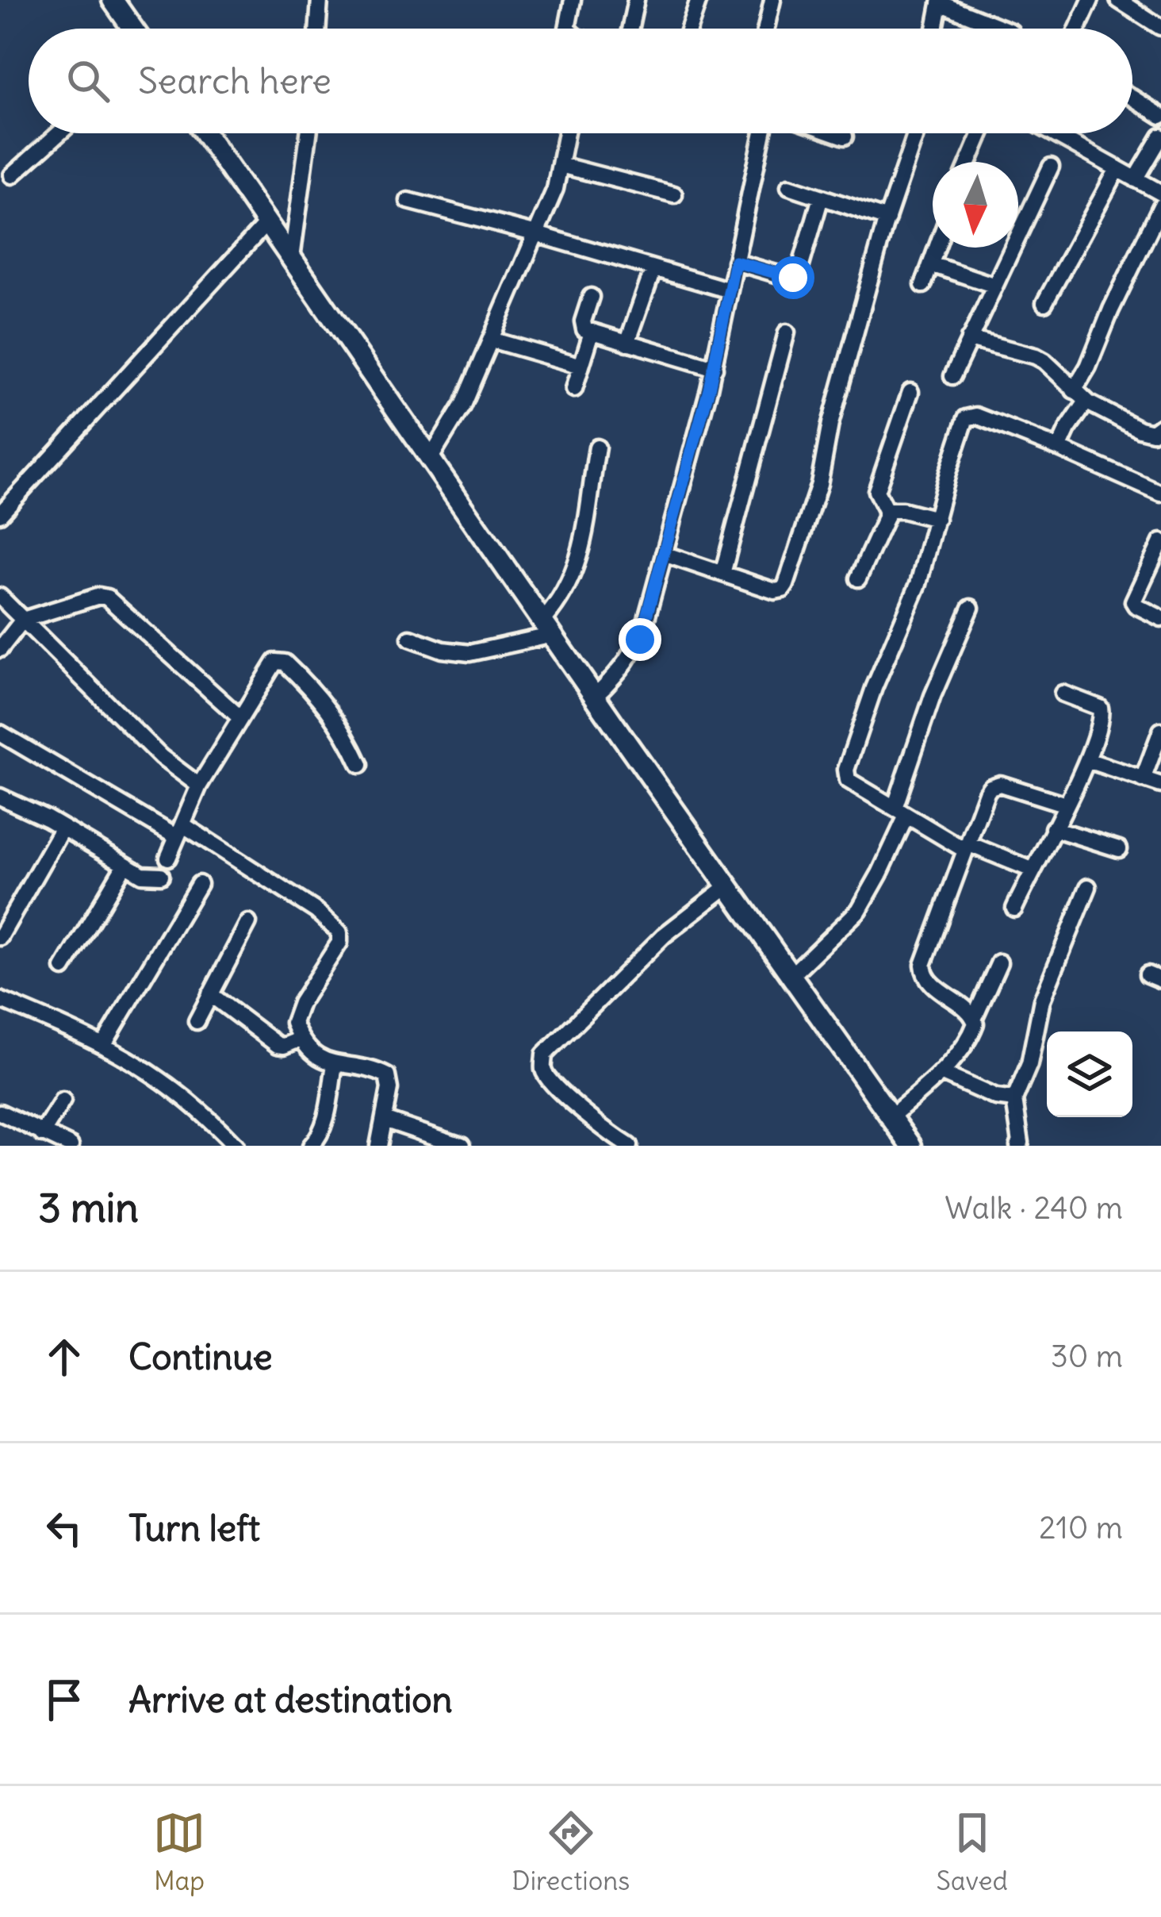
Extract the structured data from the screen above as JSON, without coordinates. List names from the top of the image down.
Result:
{
  "north": "bottom",
  "page": {
    "search": "Search here",
    "heading": ["3 min", "Walk · 240 m"],
    "list": [
      ["Continue", "30 m"],
      ["Turn left", "210 m"],
      "Arrive at destination"
    ],
    "nav": ["Map", "Directions", "Saved"]
  }
}
